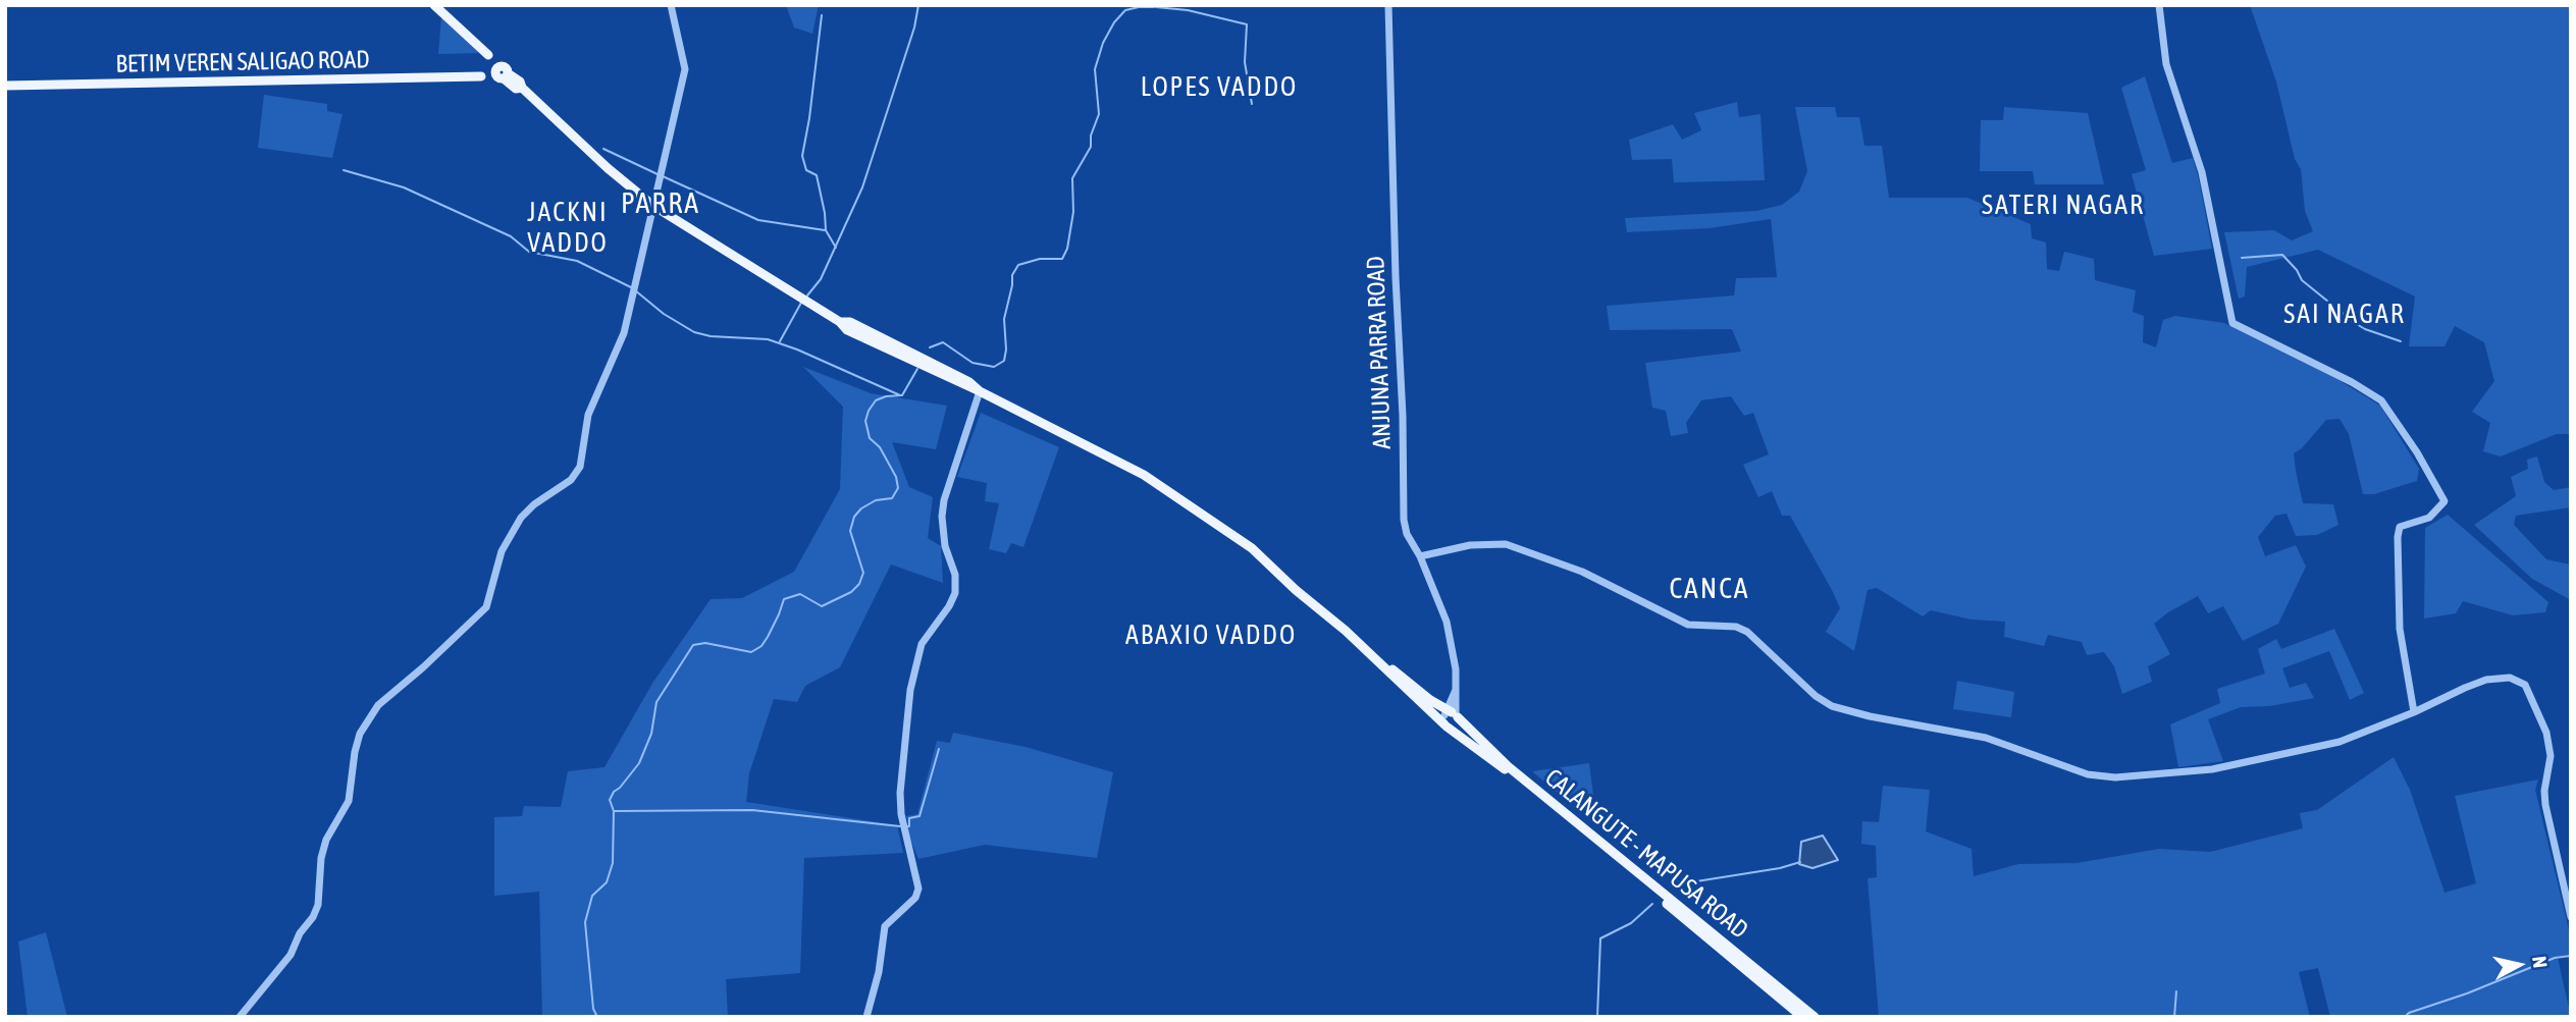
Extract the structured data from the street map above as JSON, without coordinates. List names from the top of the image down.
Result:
{
  "streets": {
    "main road": ["BETIM VEREN SALIGAO ROAD", "CALANGUTE - MAPUSA ROAD"],
    "street": ["ANJUNA PARRA ROAD"]
  },
  "crossings": [
    ["BETIM VEREN SALIGAO ROAD", "CALANGUTE - MAPUSA ROAD"],
    ["ANJUNA PARRA ROAD", "CALANGUTE - MAPUSA ROAD"]
  ],
  "districts": [
    "LOPES VADDO",
    "PARRA",
    "SATERI NAGAR",
    "JACKNI VADDO",
    "SAI NAGAR",
    "CANCA",
    "ABAXIO VADDO"
  ],
  "north": "right"
}
